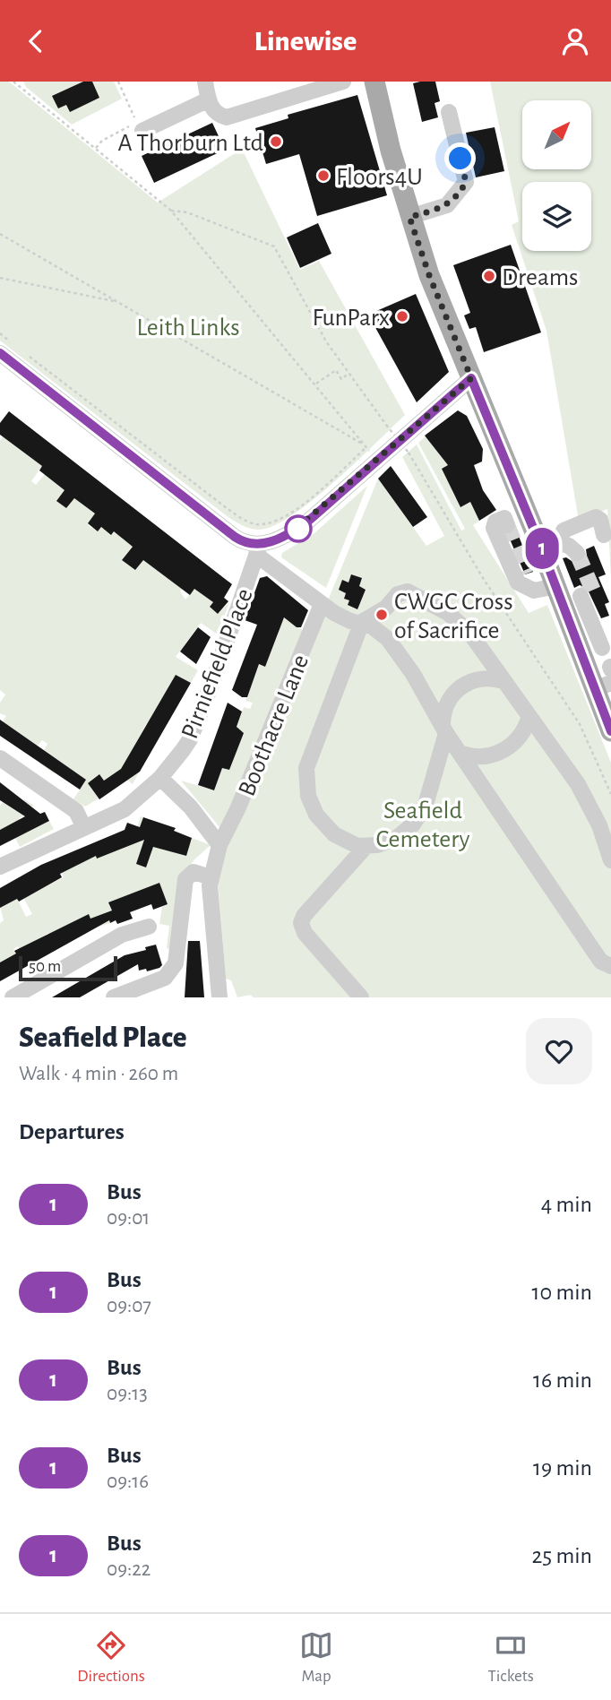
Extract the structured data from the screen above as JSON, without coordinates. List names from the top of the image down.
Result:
{
  "streets": {
    "street": ["Pirniefield Place", "Boothacre Lane"]
  },
  "parks": ["Leith Links", "Seafield Cemetery"],
  "places": [
    "A Thorburn Ltd",
    "Floors4U",
    "Dreams",
    "FunParx",
    "CWGC Cross of Sacrifice"
  ],
  "lines": ["bus line 1"],
  "scale_bar": "50 m",
  "north": "top right",
  "page": {
    "header": "Linewise",
    "on_map": "1",
    "scale": "50 m",
    "heading": [
      ["Seafield Place", "Walk · 4 min · 260 m"],
      "Departures"
    ],
    "list": [
      {
        "mark": "1",
        "name": "Bus",
        "note": "09:01",
        "value": "4 min"
      },
      {
        "mark": "1",
        "name": "Bus",
        "note": "09:07",
        "value": "10 min"
      },
      {
        "mark": "1",
        "name": "Bus",
        "note": "09:13",
        "value": "16 min"
      },
      {
        "mark": "1",
        "name": "Bus",
        "note": "09:16",
        "value": "19 min"
      },
      {
        "mark": "1",
        "name": "Bus",
        "note": "09:22",
        "value": "25 min"
      }
    ],
    "tabs": ["Directions", "Map", "Tickets"]
  }
}
